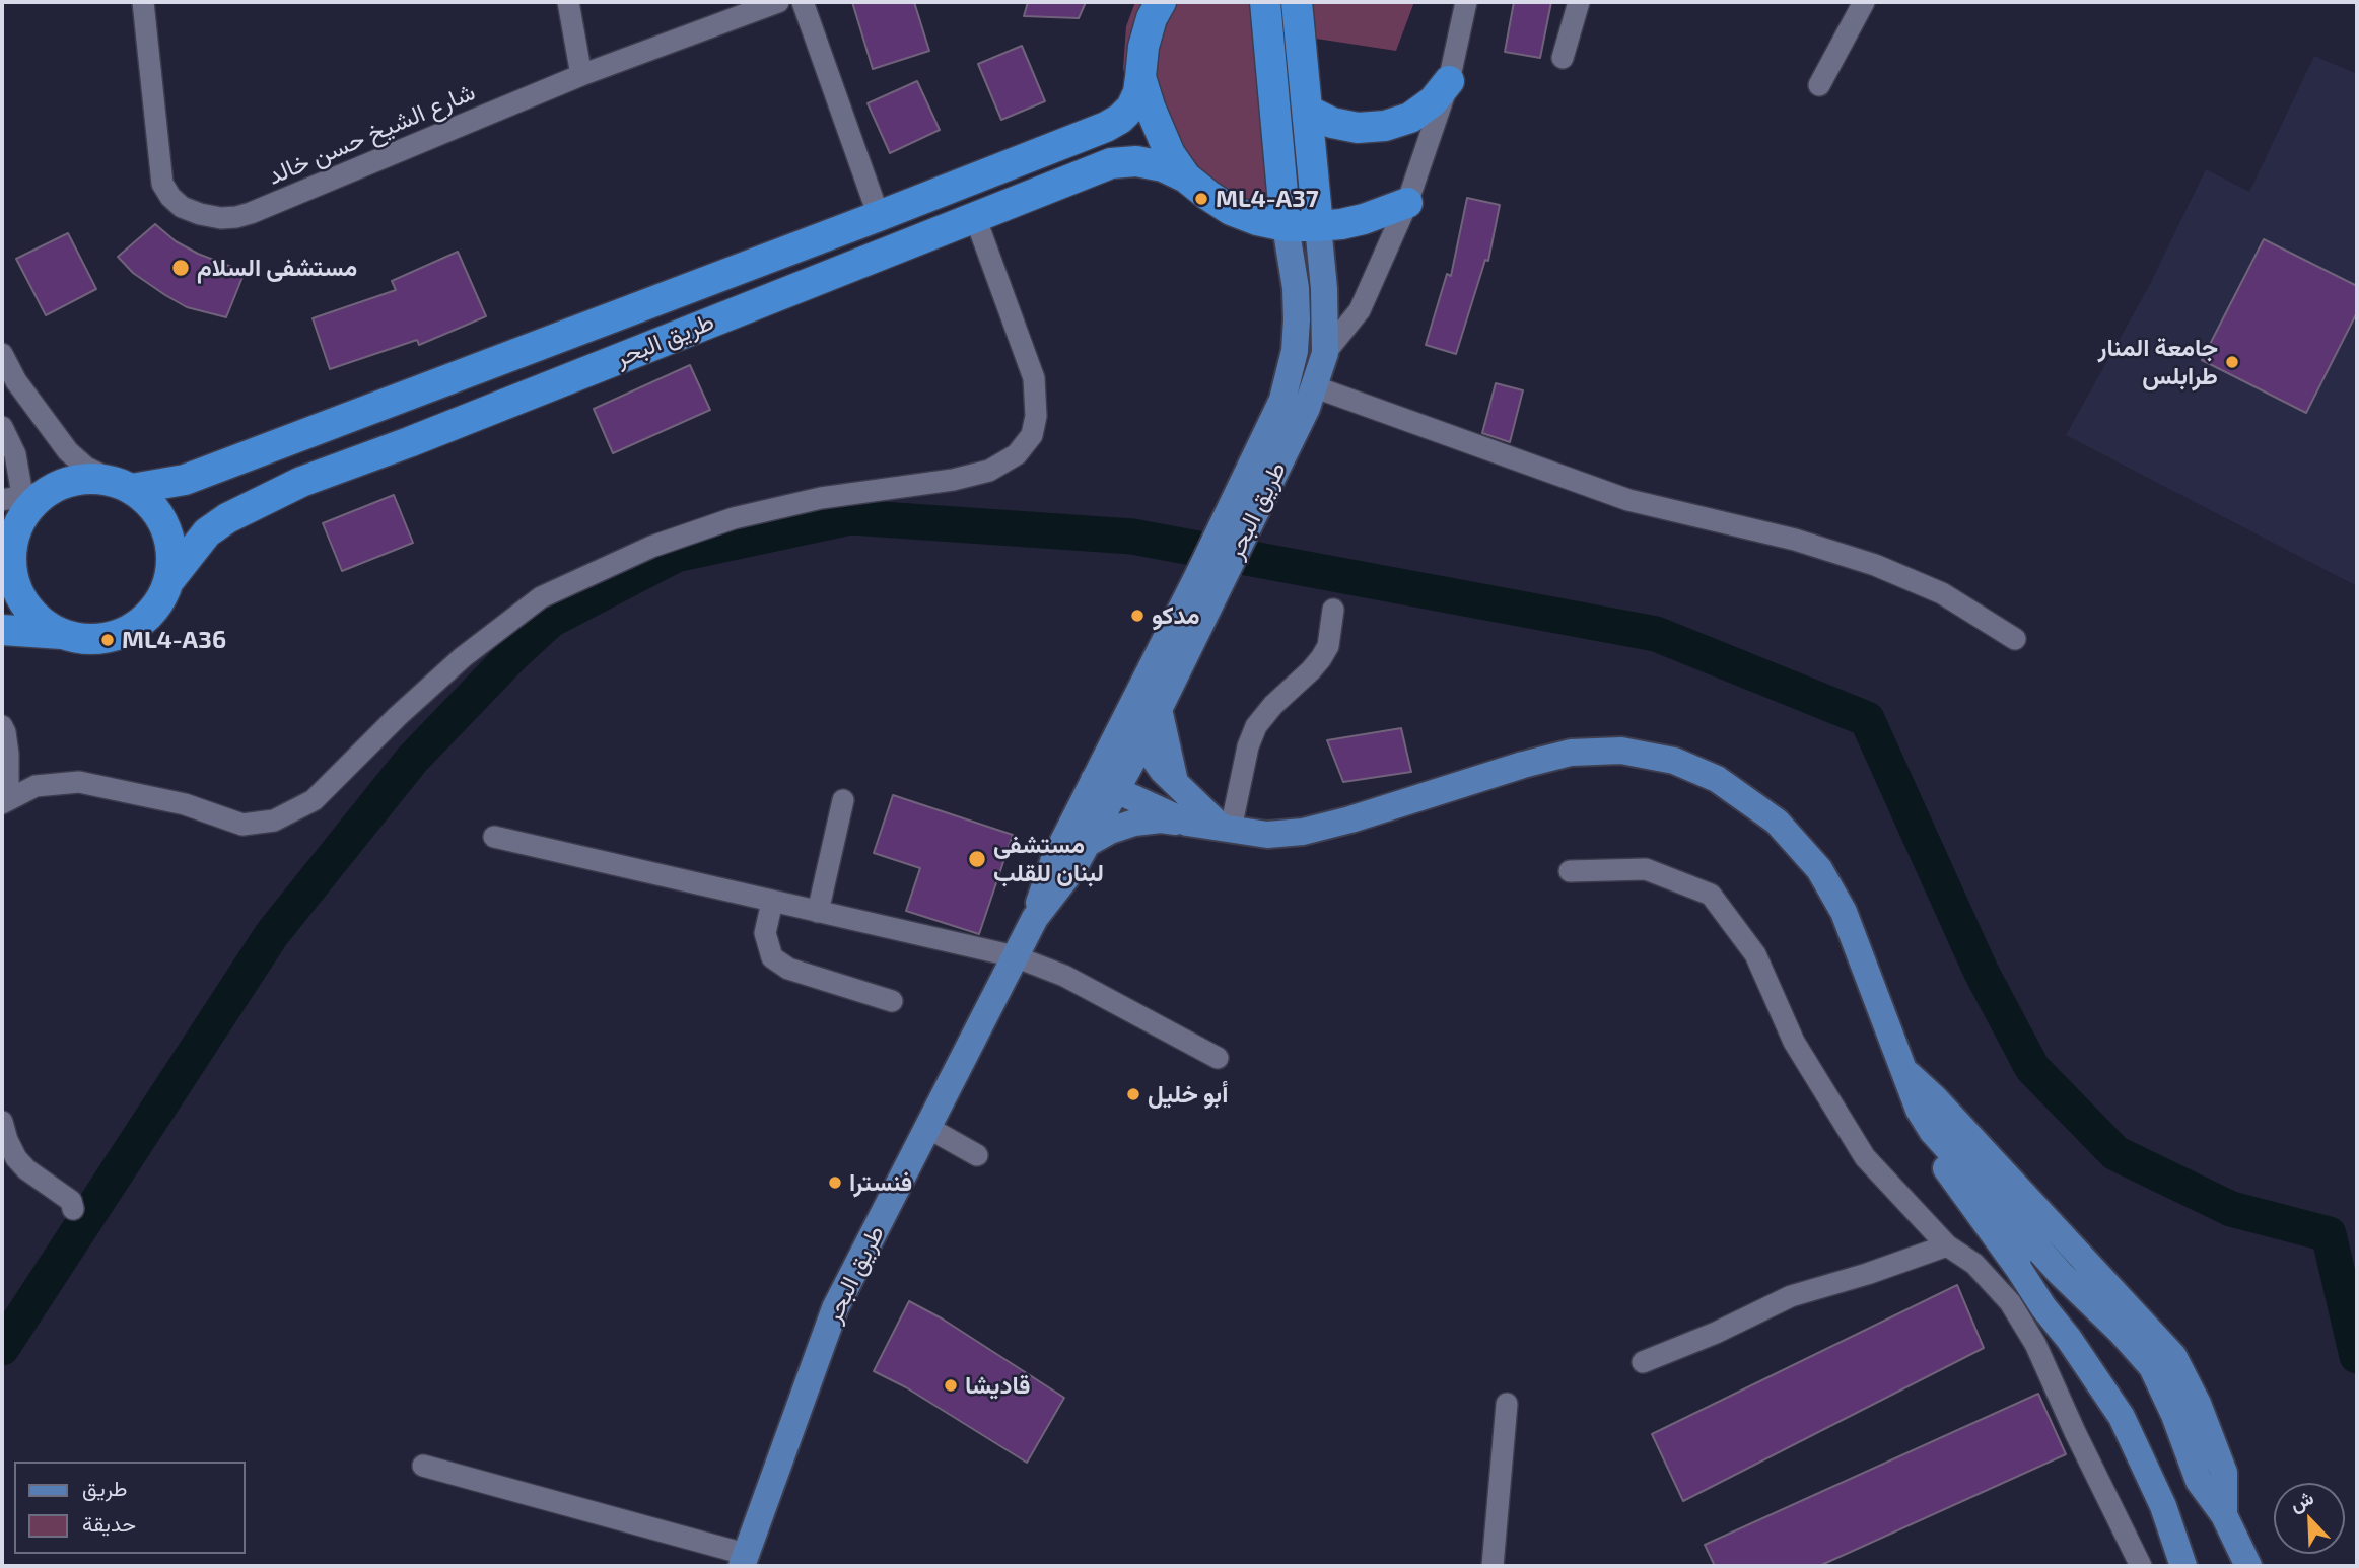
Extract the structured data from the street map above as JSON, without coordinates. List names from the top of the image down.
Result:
{
  "streets": {
    "highway": ["طريق البحر"],
    "street": ["شارع الشيخ حسن خالد"]
  },
  "places": [
    "ML4-A37",
    "مستشفى السلام",
    "جامعة المنار طرابلس",
    "مدكو",
    "ML4-A36",
    "مستشفى لبنان للقلب",
    "أبو خليل",
    "فنسترا",
    "قاديشا"
  ],
  "legend": ["طريق", "حديقة"],
  "north": "top left"
}
